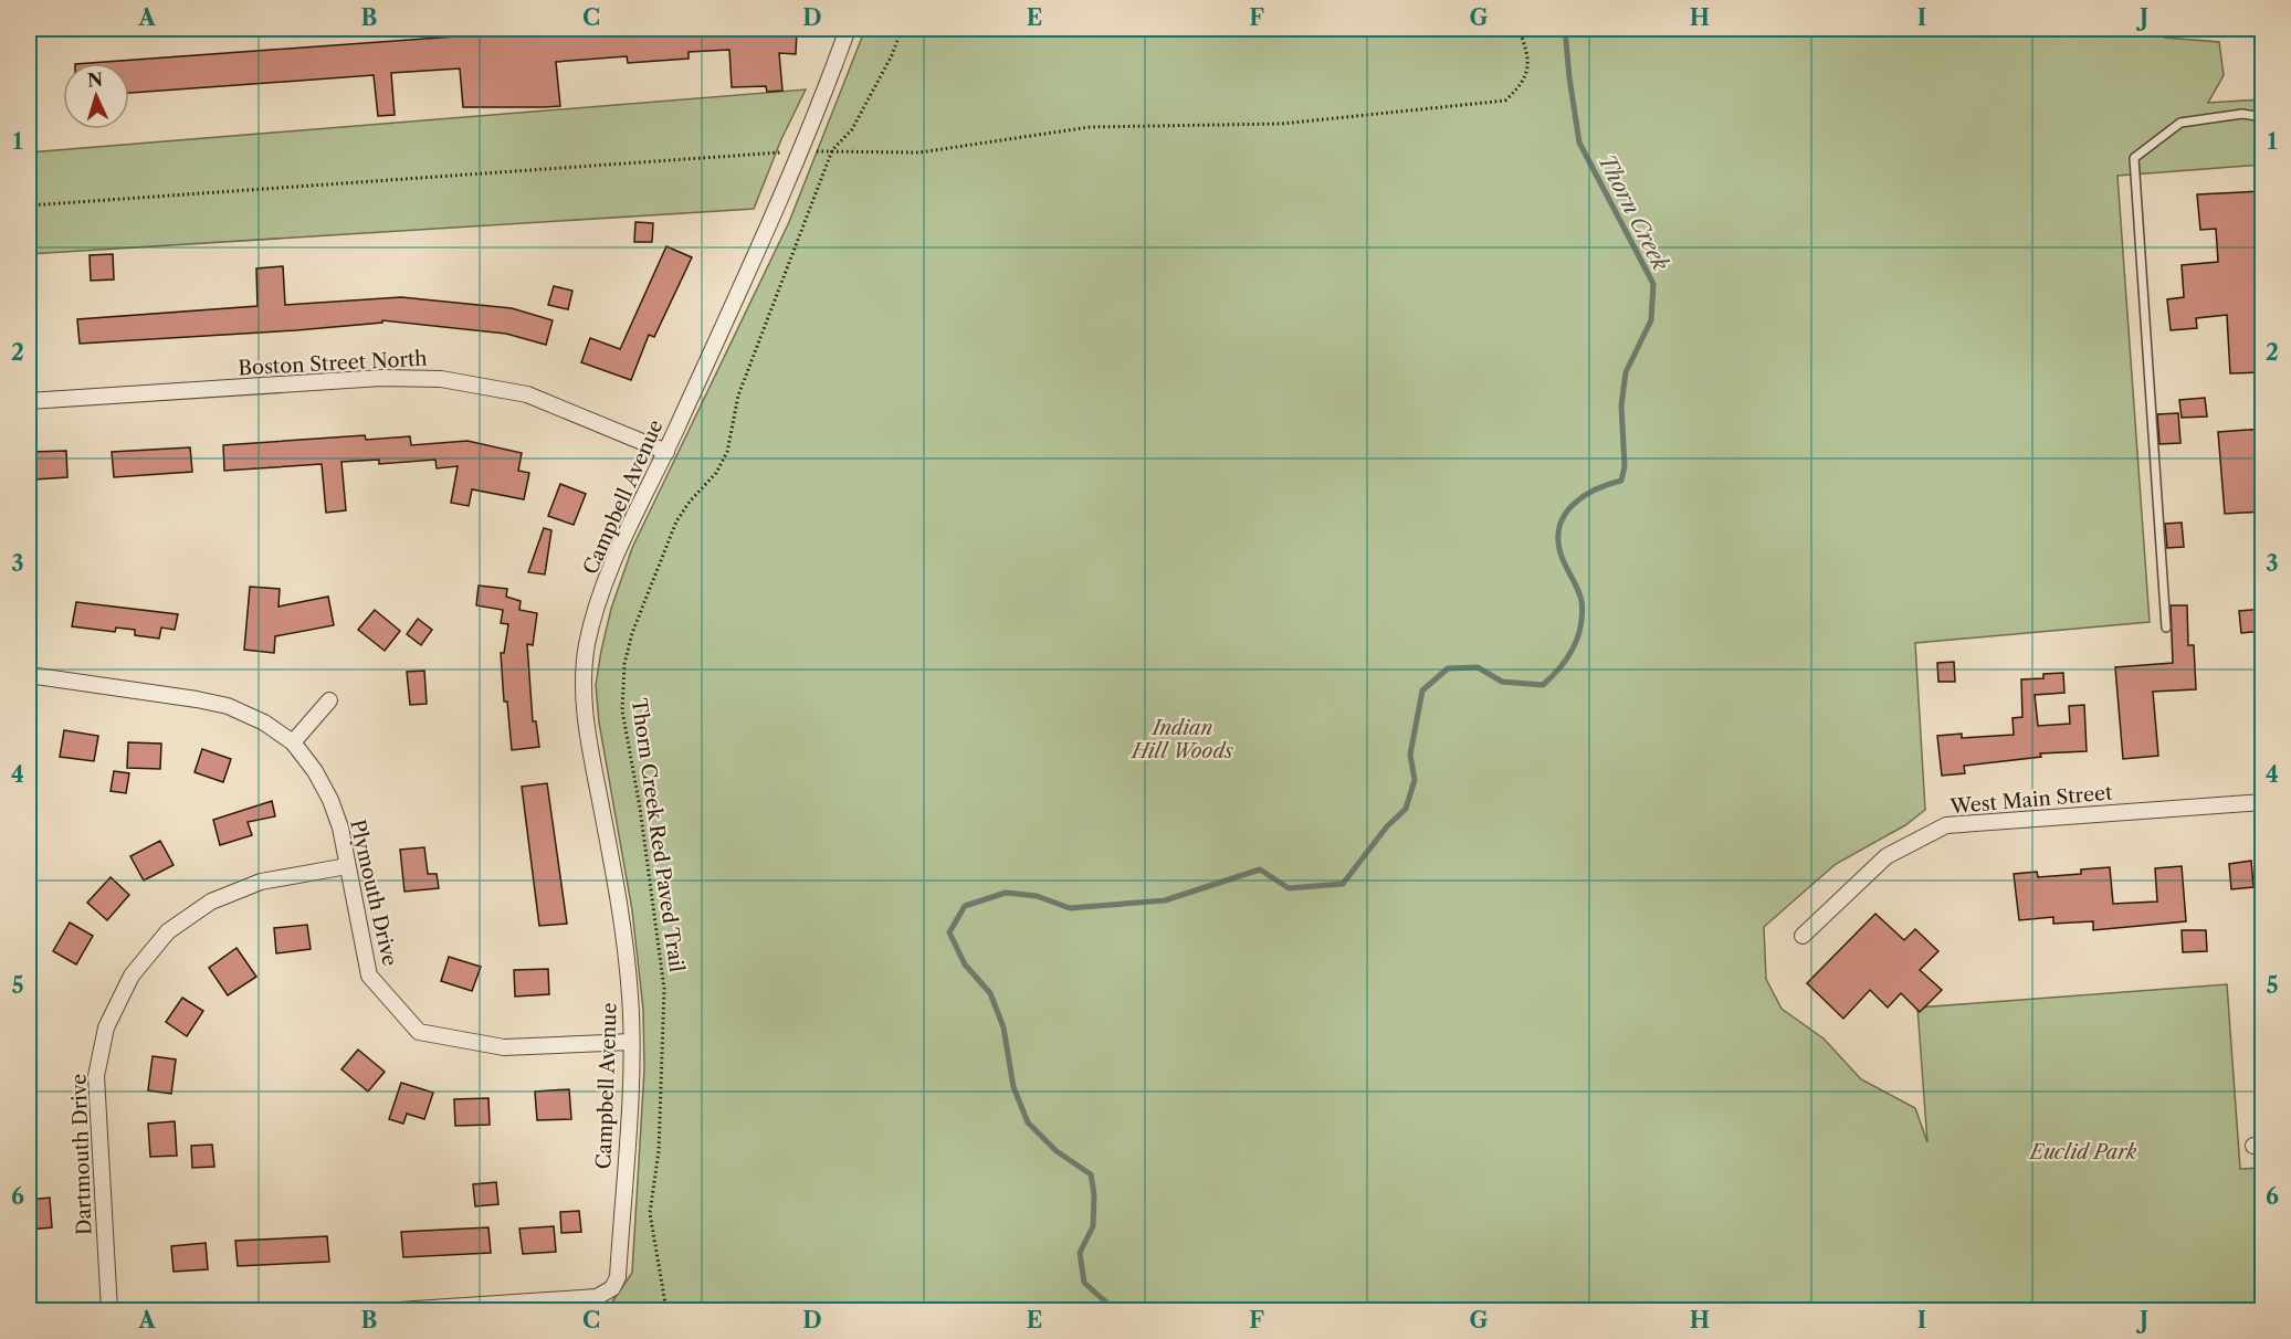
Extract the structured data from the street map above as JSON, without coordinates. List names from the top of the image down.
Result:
{
  "streets": {
    "street": [
      "Boston Street North",
      "Campbell Avenue",
      "West Main Street",
      "Plymouth Drive",
      "Dartmouth Drive"
    ],
    "path": ["Thorn Creek Red Paved Trail"]
  },
  "crossings": [
    ["Boston Street North", "Campbell Avenue"],
    ["Campbell Avenue", "Plymouth Drive"],
    ["Plymouth Drive", "Dartmouth Drive"]
  ],
  "water": ["Thorn Creek"],
  "parks": ["Indian Hill Woods", "Euclid Park"],
  "north": "top",
  "grid": {
    "columns": [
      "A",
      "B",
      "C",
      "D",
      "E",
      "F",
      "G",
      "H",
      "I",
      "J"
    ],
    "rows": [
      "1",
      "2",
      "3",
      "4",
      "5",
      "6"
    ]
  }
}
